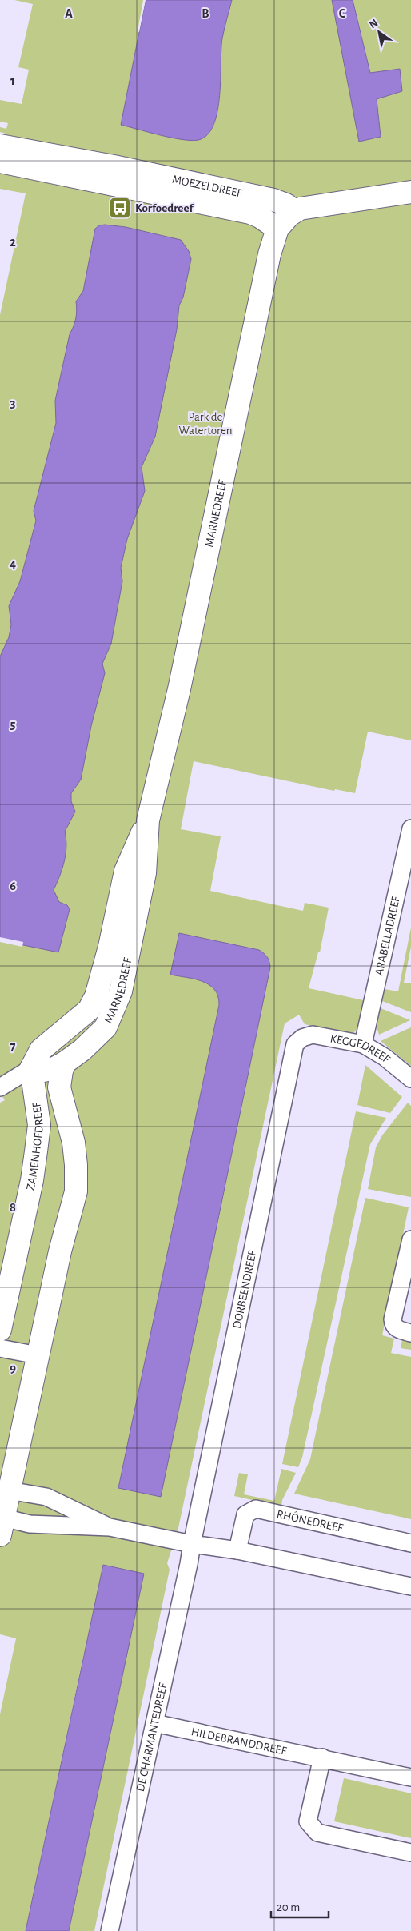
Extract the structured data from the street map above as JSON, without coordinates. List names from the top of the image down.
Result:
{
  "streets": {
    "street": [
      "MOEZELDREEF",
      "MARNEDREEF",
      "ARABELLADREEF",
      "KEGGEDREEF",
      "ZAMENHOFDREEF",
      "DORBEENDREEF",
      "RHÔNEDREEF",
      "DE CHARMANTEDREEF",
      "HILDEBRANDDREEF"
    ]
  },
  "crossings": [
    ["MOEZELDREEF", "MARNEDREEF"],
    ["MARNEDREEF", "ZAMENHOFDREEF"],
    ["ARABELLADREEF", "KEGGEDREEF"],
    ["KEGGEDREEF", "DORBEENDREEF"],
    ["DORBEENDREEF", "DE CHARMANTEDREEF"],
    ["DE CHARMANTEDREEF", "HILDEBRANDDREEF"]
  ],
  "parks": ["Park de Watertoren"],
  "places": {
    "bus stop": ["Korfoedreef"]
  },
  "scale_bar": "20 m",
  "north": "top left",
  "grid": {
    "columns": ["A", "B", "C"],
    "rows": [
      "1",
      "2",
      "3",
      "4",
      "5",
      "6",
      "7",
      "8",
      "9"
    ]
  }
}
